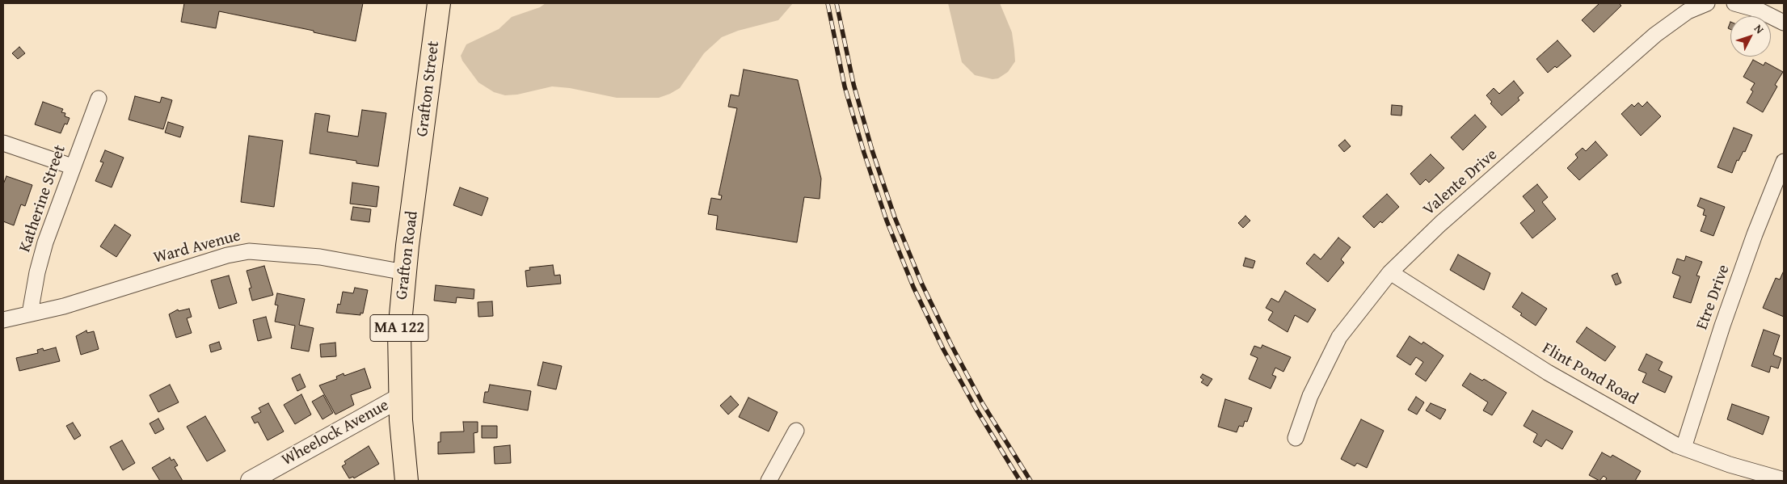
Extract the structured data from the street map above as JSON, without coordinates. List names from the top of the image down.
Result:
{
  "streets": {
    "highway": ["Grafton Street", "Grafton Road", "MA 122"],
    "street": [
      "Valente Drive",
      "Katherine Street",
      "Ward Avenue",
      "Etre Drive",
      "Flint Pond Road",
      "Wheelock Avenue"
    ]
  },
  "crossings": [
    ["Grafton Street", "Grafton Road"],
    ["Valente Drive", "Flint Pond Road"],
    ["Katherine Street", "Ward Avenue"],
    ["Ward Avenue", "Grafton Road"],
    ["Grafton Road", "Wheelock Avenue"],
    ["Etre Drive", "Flint Pond Road"]
  ],
  "north": "top right"
}
